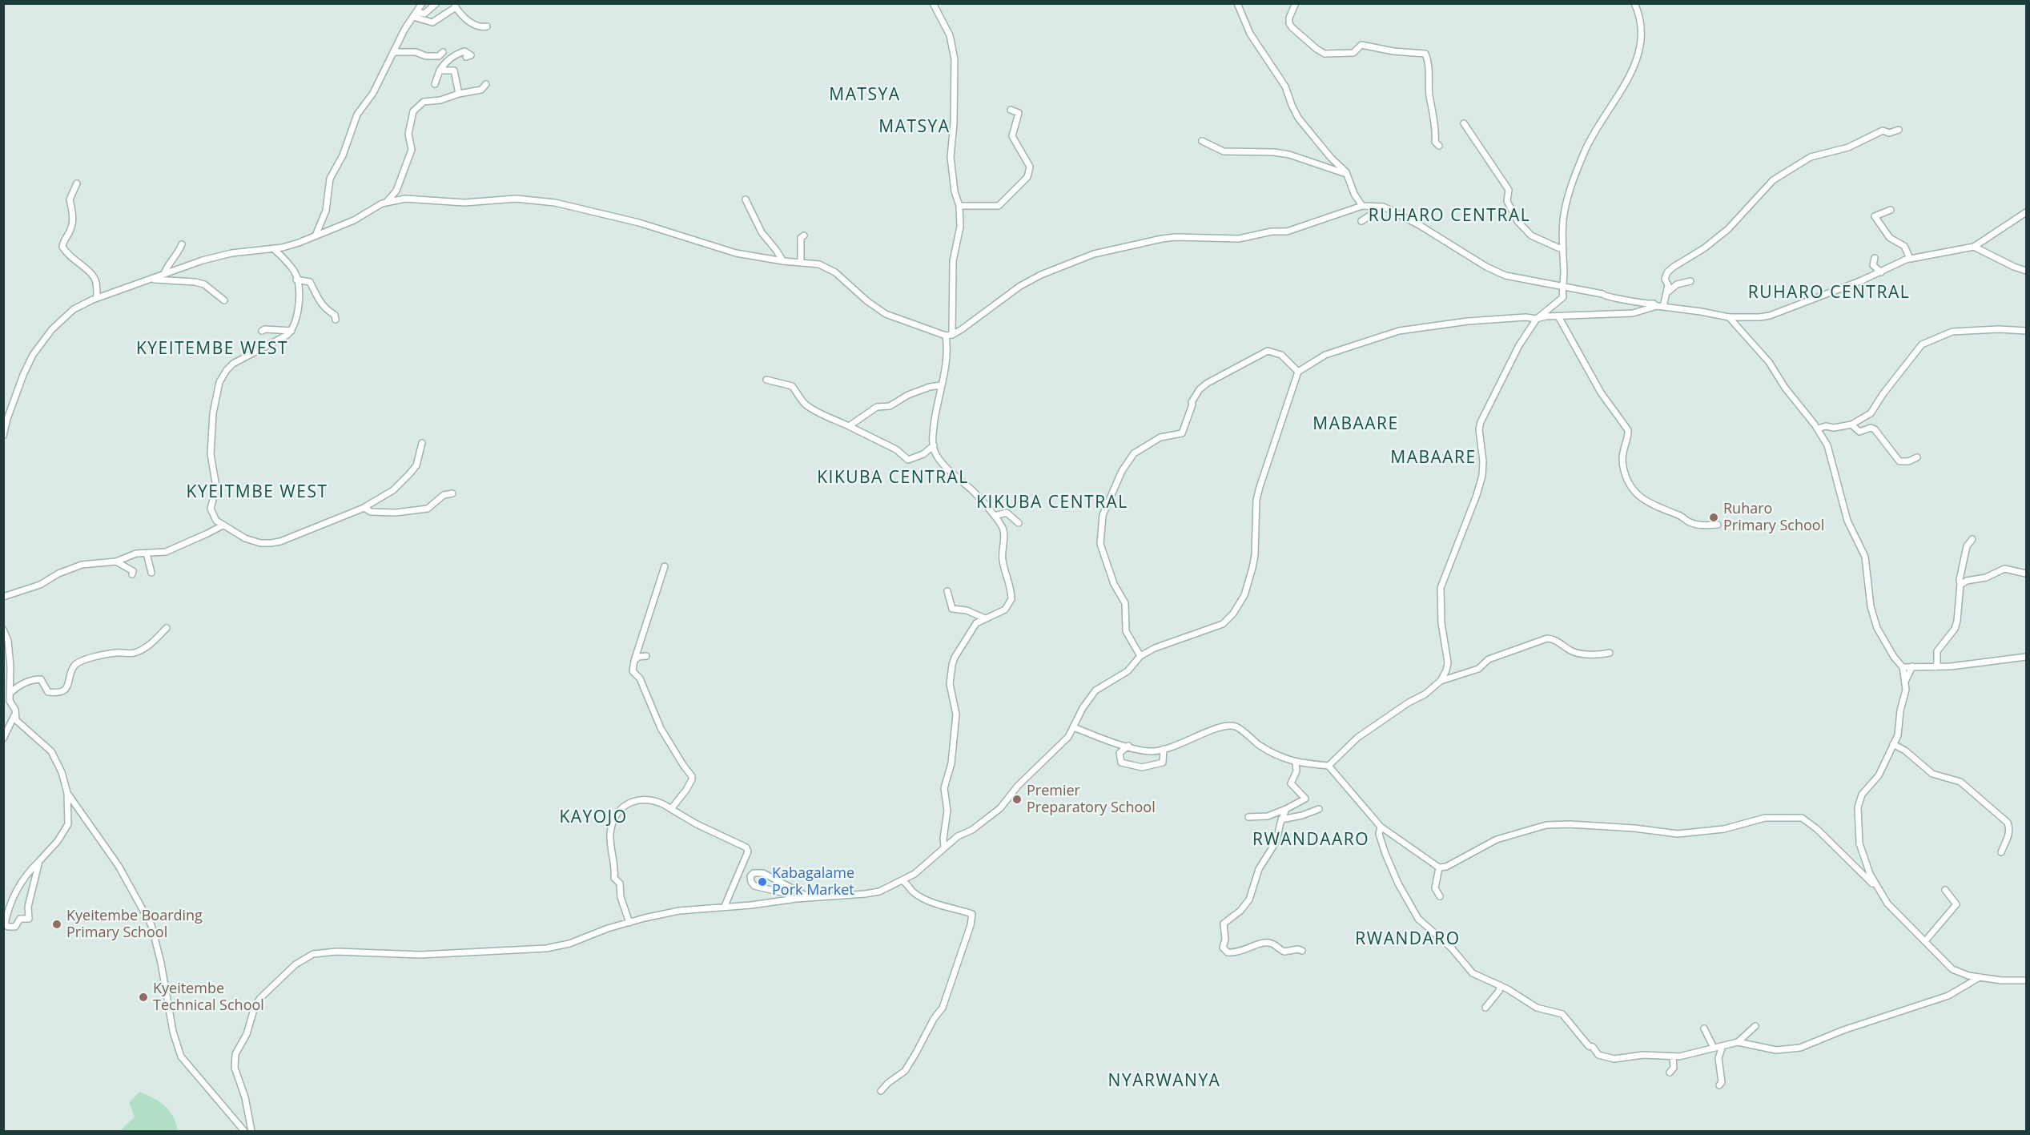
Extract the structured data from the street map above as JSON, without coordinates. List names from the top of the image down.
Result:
{
  "districts": [
    "MATSYA",
    "MATSYA",
    "RUHARO CENTRAL",
    "RUHARO CENTRAL",
    "KYEITEMBE WEST",
    "MABAARE",
    "MABAARE",
    "KIKUBA CENTRAL",
    "KYEITMBE WEST",
    "KIKUBA CENTRAL",
    "KAYOJO",
    "RWANDAARO",
    "RWANDARO",
    "NYARWANYA"
  ],
  "places": [
    "Ruharo Primary School",
    "Premier Preparatory School",
    "Kabagalame Pork Market",
    "Kyeitembe Boarding Primary School",
    "Kyeitembe Technical School"
  ]
}
